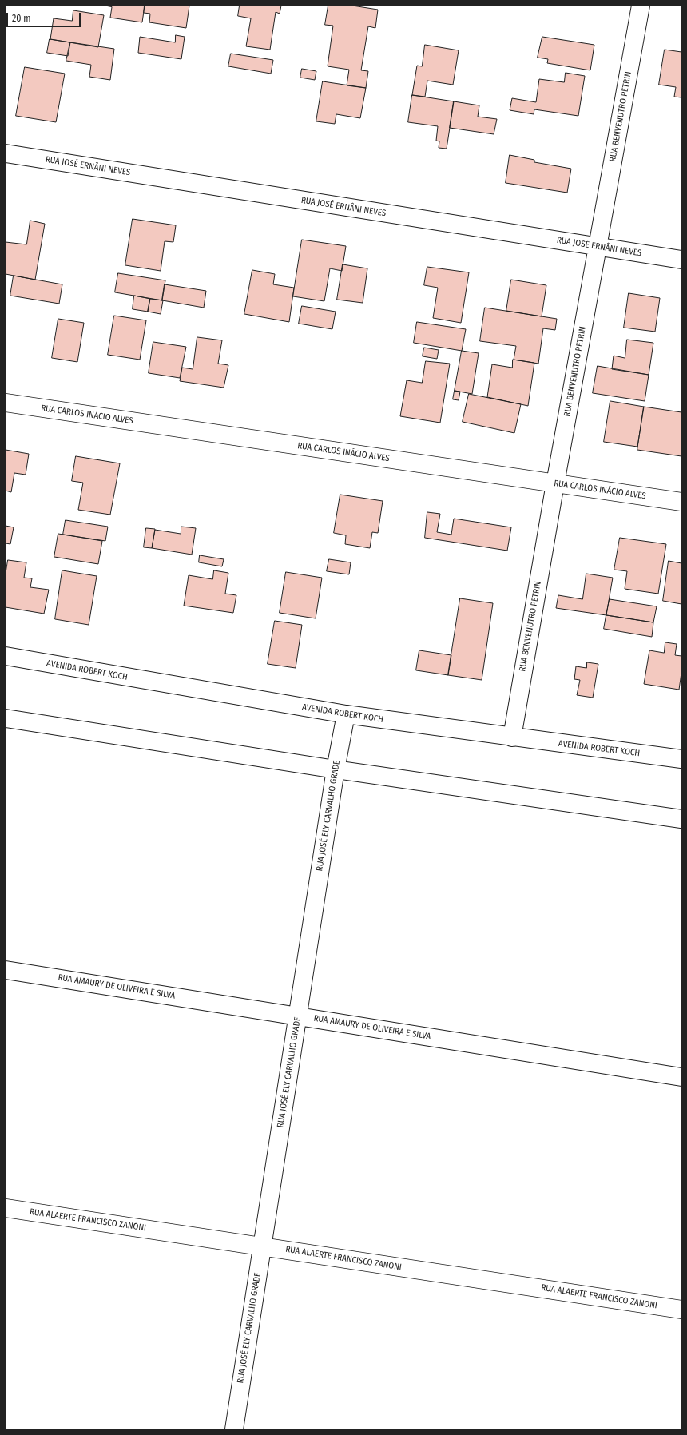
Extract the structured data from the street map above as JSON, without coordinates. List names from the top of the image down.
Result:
{
  "streets": {
    "street": [
      "RUA BENVENUTRO PETRIN",
      "RUA JOSÉ ERNÂNI NEVES",
      "RUA CARLOS INÁCIO ALVES",
      "AVENIDA ROBERT KOCH",
      "RUA JOSÉ ELY CARVALHO GRADE",
      "RUA AMAURY DE OLIVEIRA E SILVA",
      "RUA ALAERTE FRANCISCO ZANONI"
    ]
  },
  "crossings": [
    ["RUA BENVENUTRO PETRIN", "RUA JOSÉ ERNÂNI NEVES"],
    ["RUA BENVENUTRO PETRIN", "RUA CARLOS INÁCIO ALVES"],
    ["RUA BENVENUTRO PETRIN", "AVENIDA ROBERT KOCH"],
    ["AVENIDA ROBERT KOCH", "RUA JOSÉ ELY CARVALHO GRADE"],
    ["RUA JOSÉ ELY CARVALHO GRADE", "RUA AMAURY DE OLIVEIRA E SILVA"],
    ["RUA JOSÉ ELY CARVALHO GRADE", "RUA ALAERTE FRANCISCO ZANONI"]
  ],
  "scale_bar": "20 m"
}
